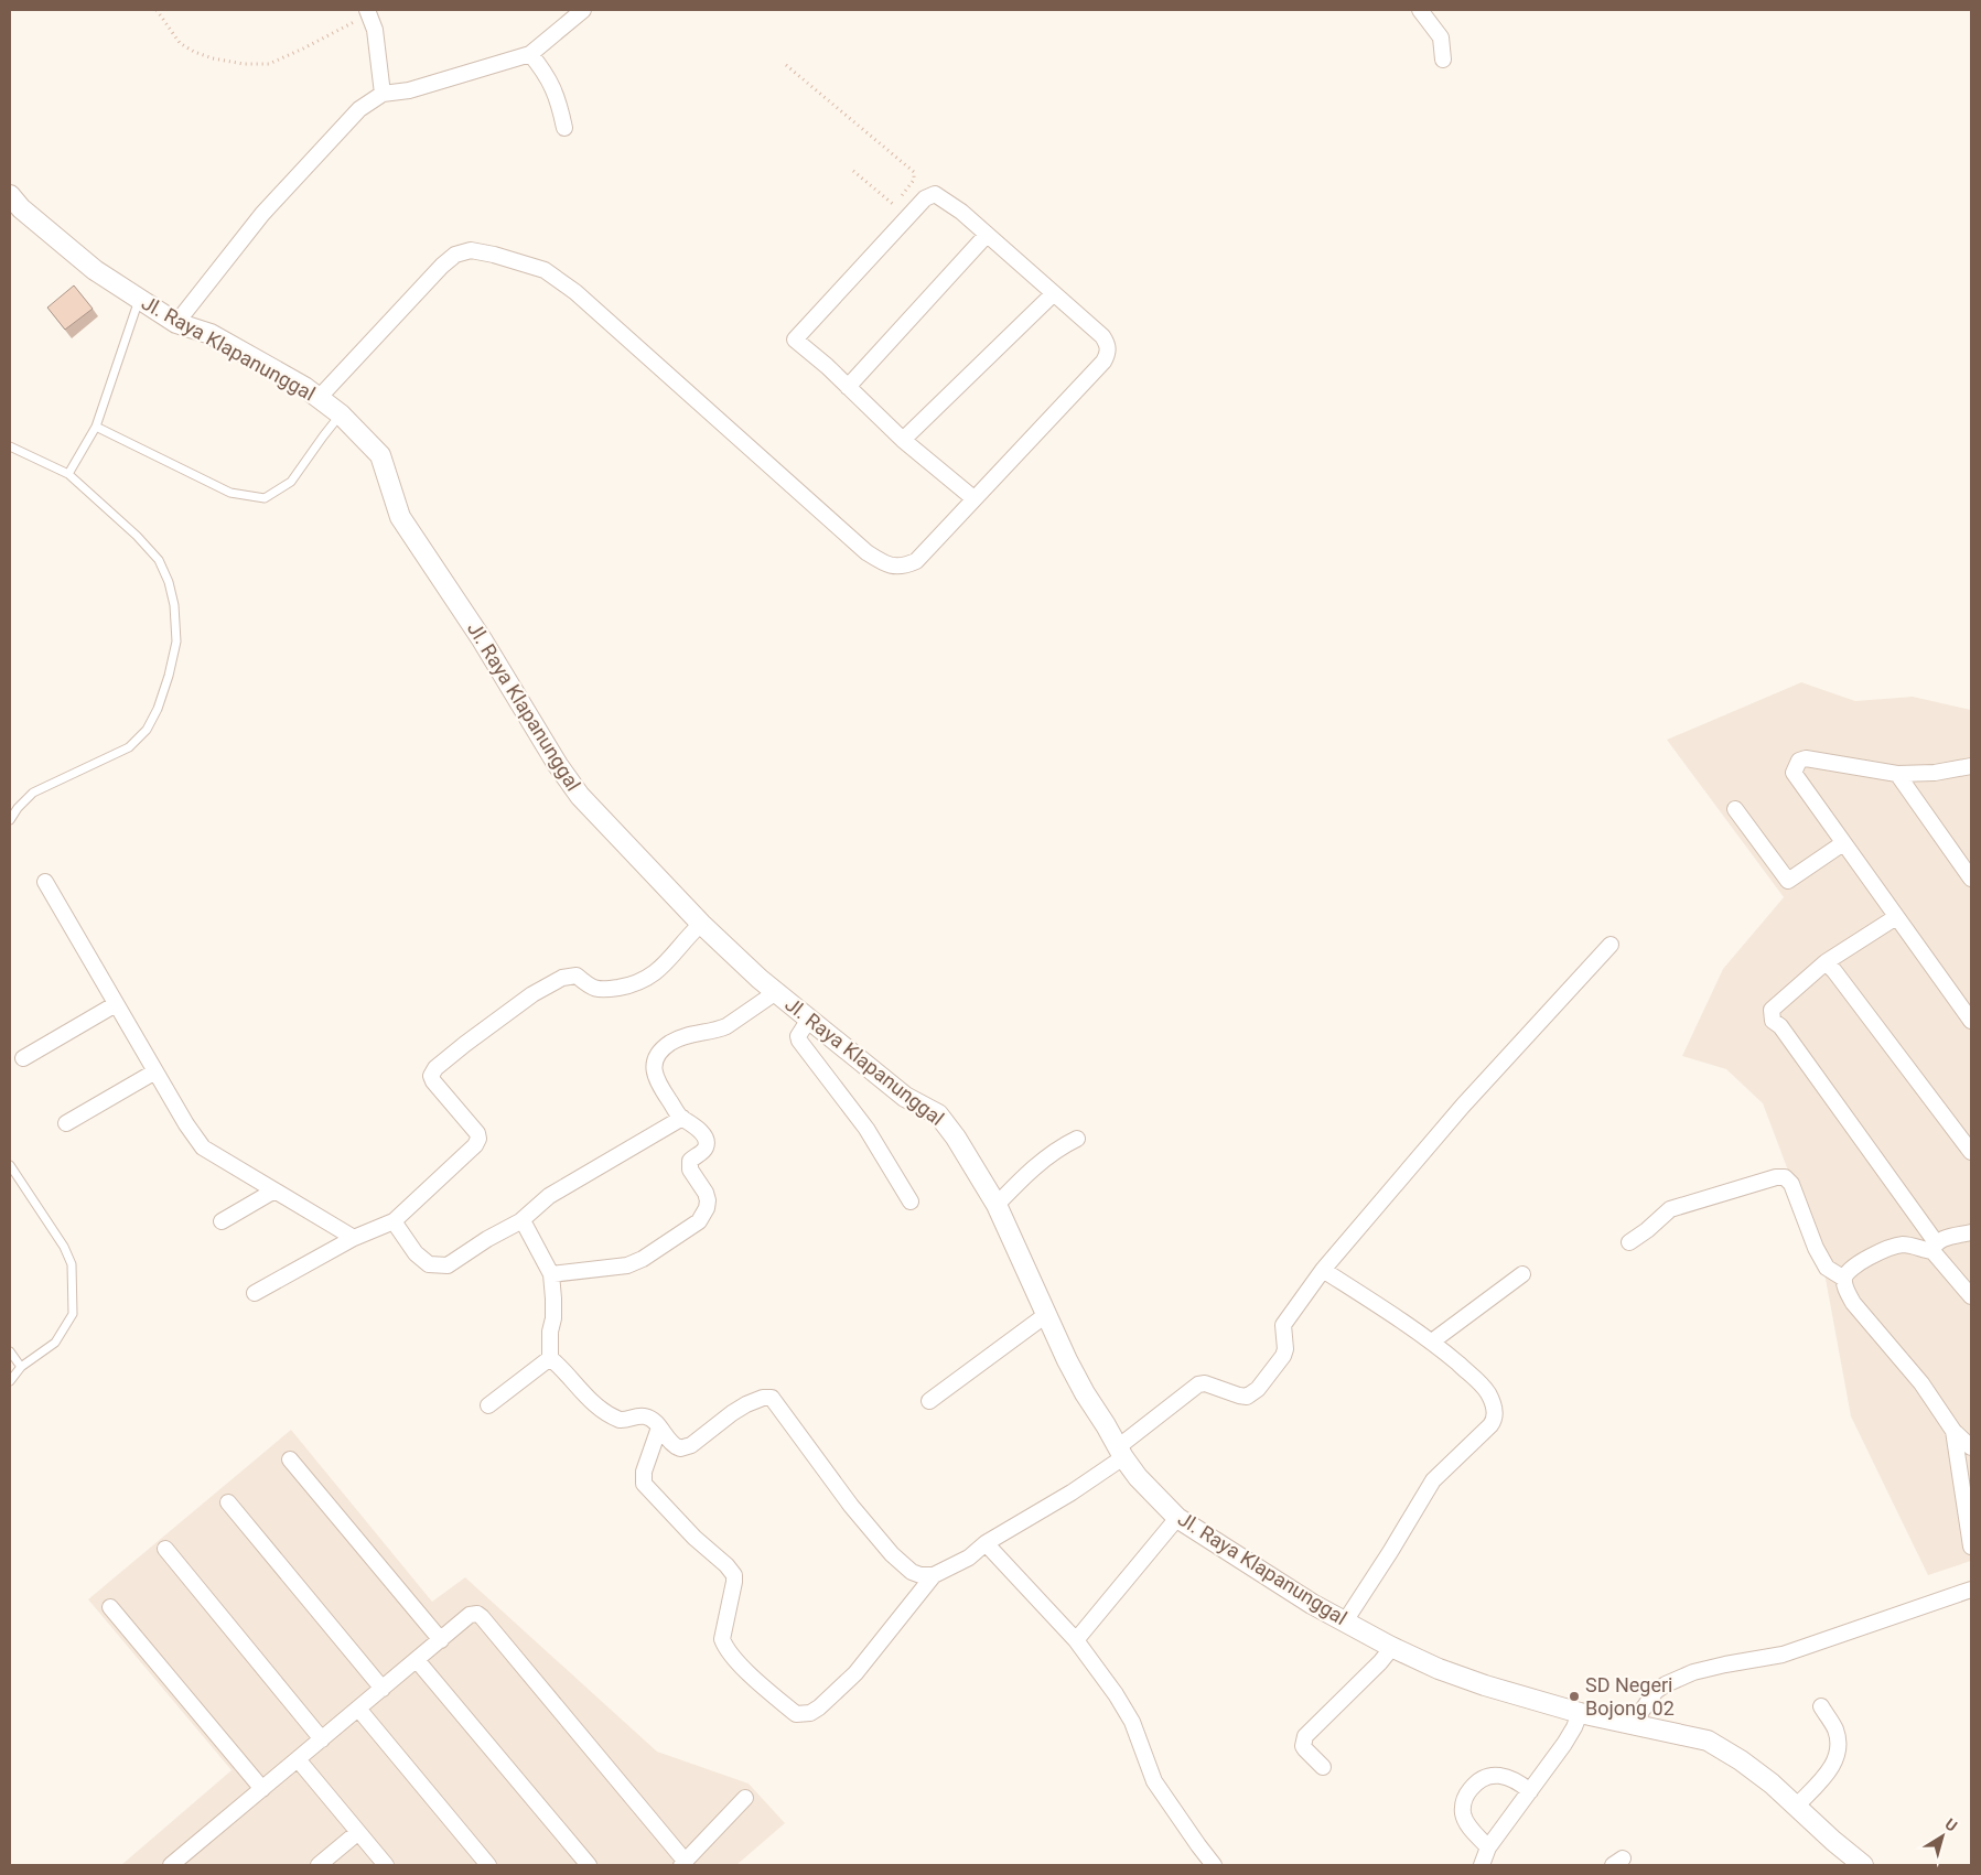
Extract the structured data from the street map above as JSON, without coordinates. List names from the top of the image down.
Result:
{
  "streets": {
    "street": ["Jl. Raya Klapanunggal"]
  },
  "places": ["SD Negeri Bojong 02"],
  "north": "top right"
}
